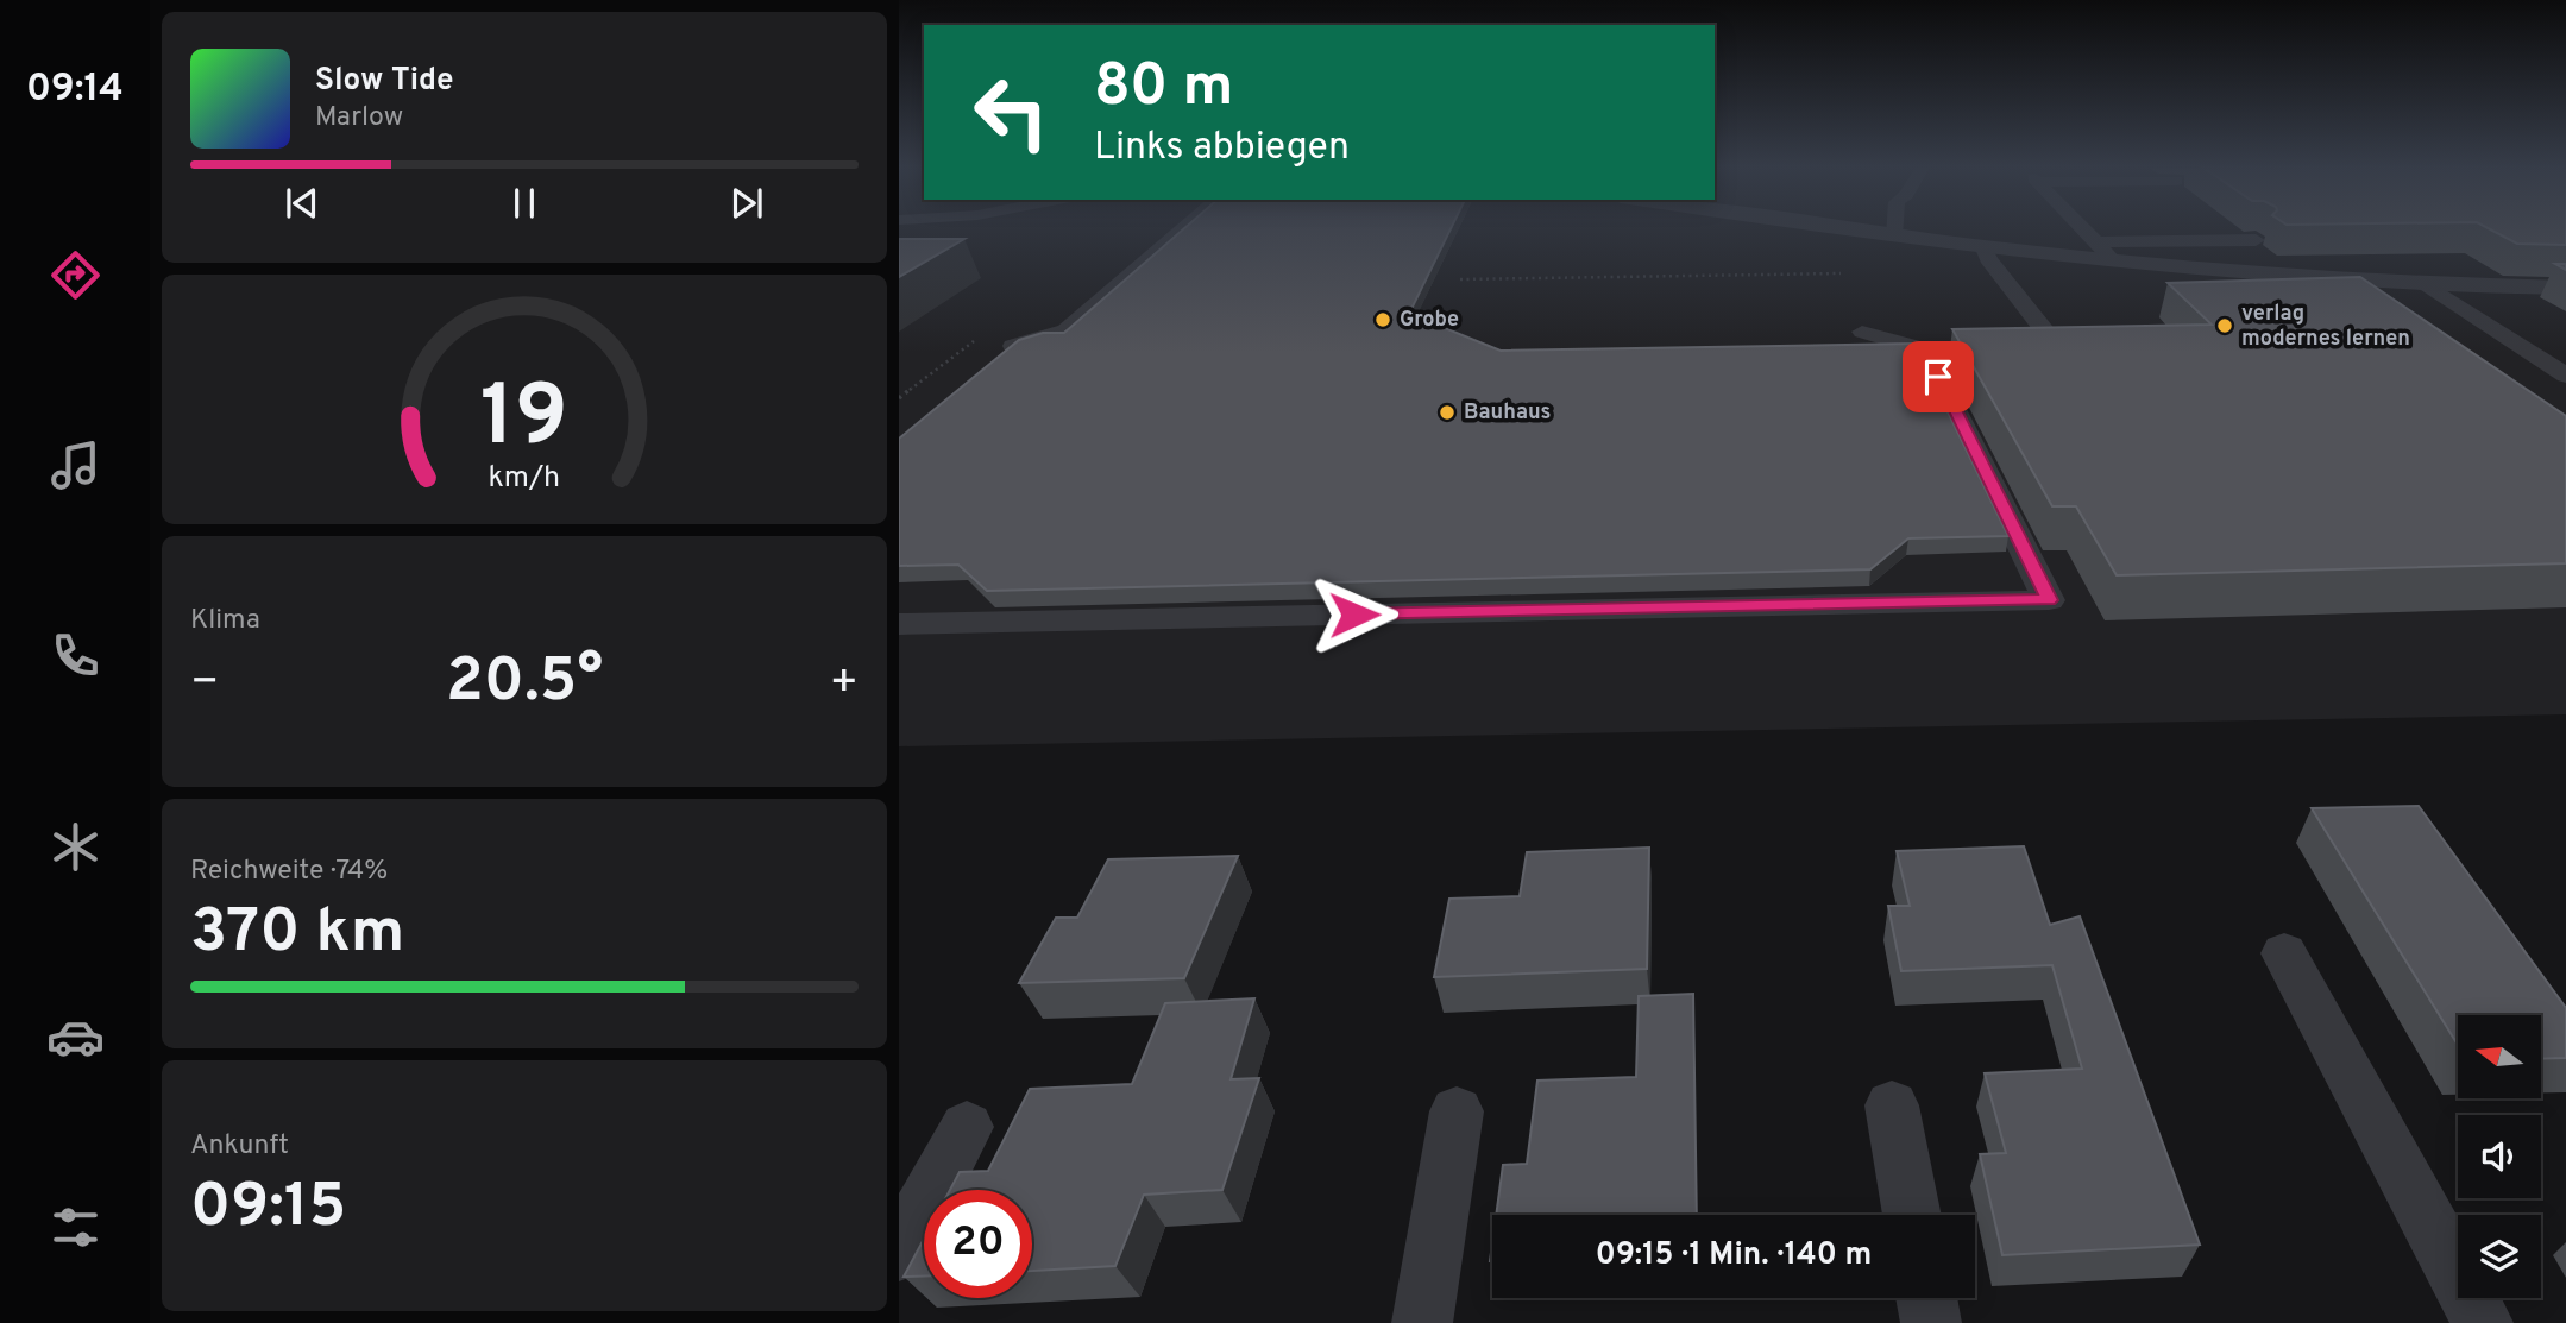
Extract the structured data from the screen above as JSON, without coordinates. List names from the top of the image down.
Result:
{
  "places": ["Grobe", "verlag modernes lernen", "Bauhaus"],
  "north": "left",
  "page": {
    "tabs": "09:14",
    "turn": ["80 m", "Links abbiegen"],
    "song": ["Slow Tide", "Marlow"],
    "tile": [
      "Klima",
      ["Reichweite · 74%", "370 km"],
      ["Ankunft", "09:15"]
    ],
    "heat": ["−", "20.5°", "+"],
    "limit": "20",
    "trip": "09:15 · 1 Min. · 140 m",
    "gauge": ["19", "km/h"]
  }
}
